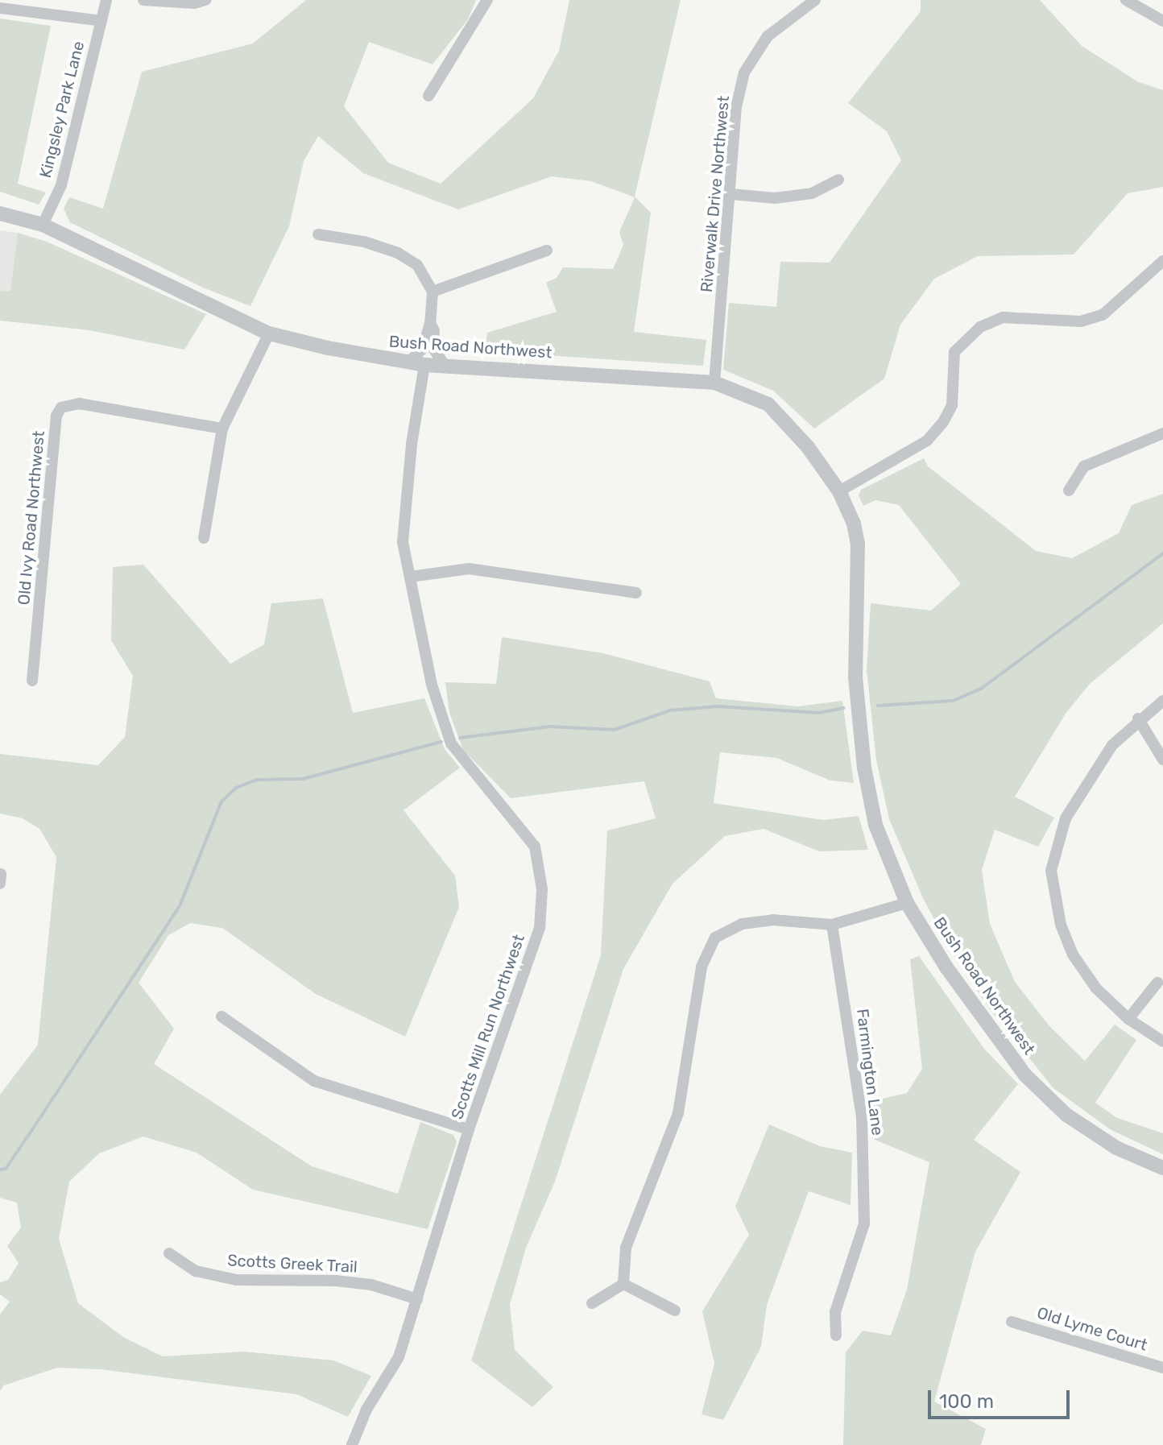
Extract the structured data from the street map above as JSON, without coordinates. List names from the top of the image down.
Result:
{
  "streets": {
    "street": [
      "Kingsley Park Lane",
      "Riverwalk Drive Northwest",
      "Bush Road Northwest",
      "Old Ivy Road Northwest",
      "Scotts Mill Run Northwest",
      "Farmington Lane",
      "Scotts Greek Trail",
      "Old Lyme Court"
    ]
  },
  "crossings": [
    ["Kingsley Park Lane", "Bush Road Northwest"],
    ["Riverwalk Drive Northwest", "Bush Road Northwest"],
    ["Bush Road Northwest", "Scotts Mill Run Northwest"],
    ["Scotts Mill Run Northwest", "Scotts Greek Trail"]
  ],
  "scale_bar": "100 m"
}
